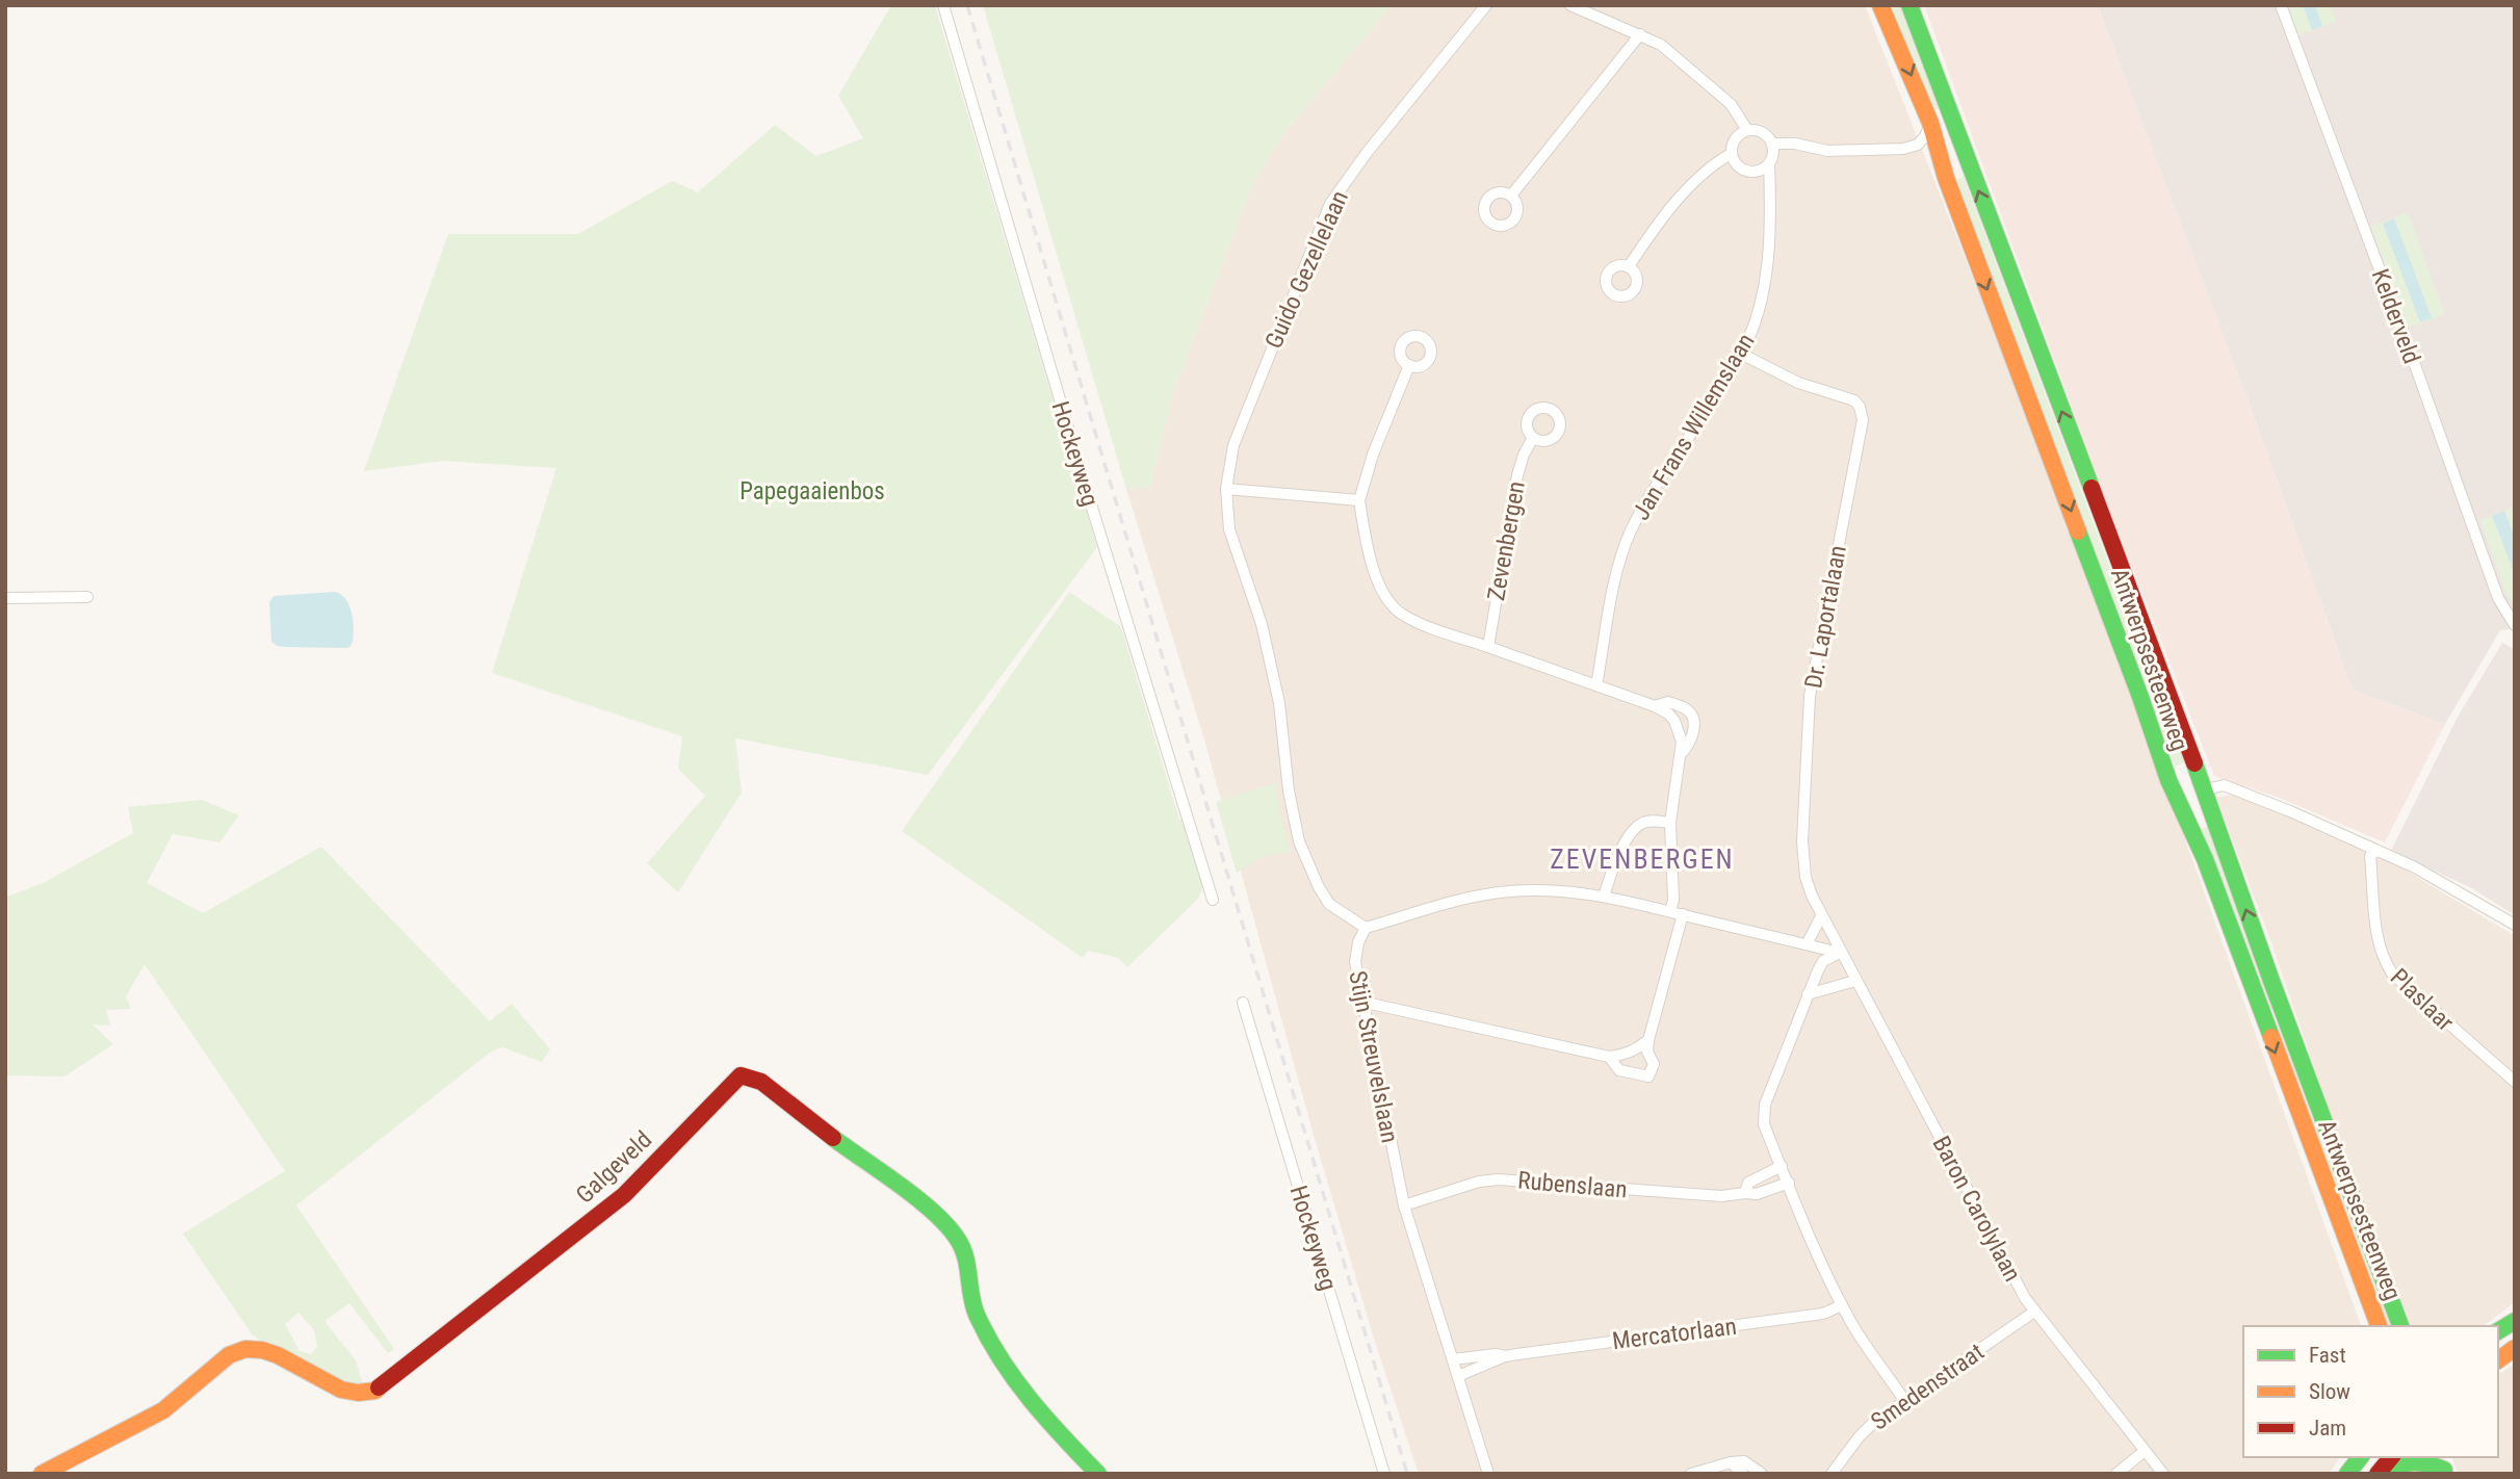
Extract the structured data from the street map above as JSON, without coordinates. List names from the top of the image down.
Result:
{
  "streets": {
    "main road": ["Antwerpsesteenweg", "Galgeveld"],
    "street": [
      "Guido Gezellelaan",
      "Kelderveld",
      "Jan Frans Willemslaan",
      "Hockeyweg",
      "Zevenbergen",
      "Dr. Laportalaan",
      "Plaslaar",
      "Stijn Streuvelslaan",
      "Rubenslaan",
      "Baron Carolylaan",
      "Mercatorlaan",
      "Smedenstraat"
    ]
  },
  "crossings": [
    ["Jan Frans Willemslaan", "Dr. Laportalaan"],
    ["Dr. Laportalaan", "Baron Carolylaan"],
    ["Stijn Streuvelslaan", "Rubenslaan"],
    ["Stijn Streuvelslaan", "Mercatorlaan"],
    ["Baron Carolylaan", "Smedenstraat"]
  ],
  "districts": ["ZEVENBERGEN"],
  "parks": ["Papegaaienbos"],
  "legend": ["Fast", "Slow", "Jam"]
}
